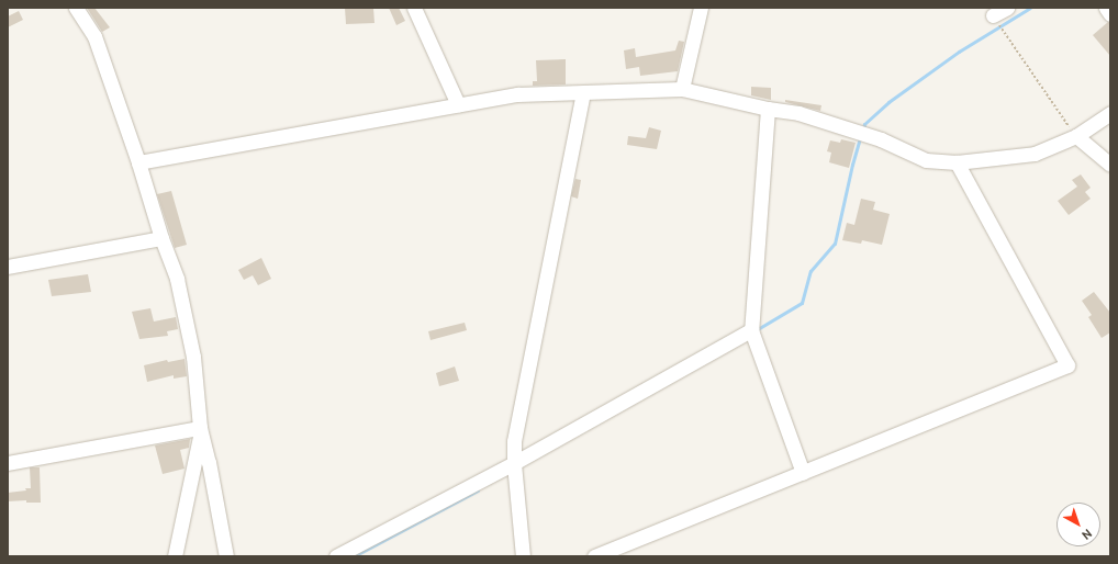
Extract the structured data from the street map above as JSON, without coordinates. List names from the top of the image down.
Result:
{
  "north": "bottom right"
}
